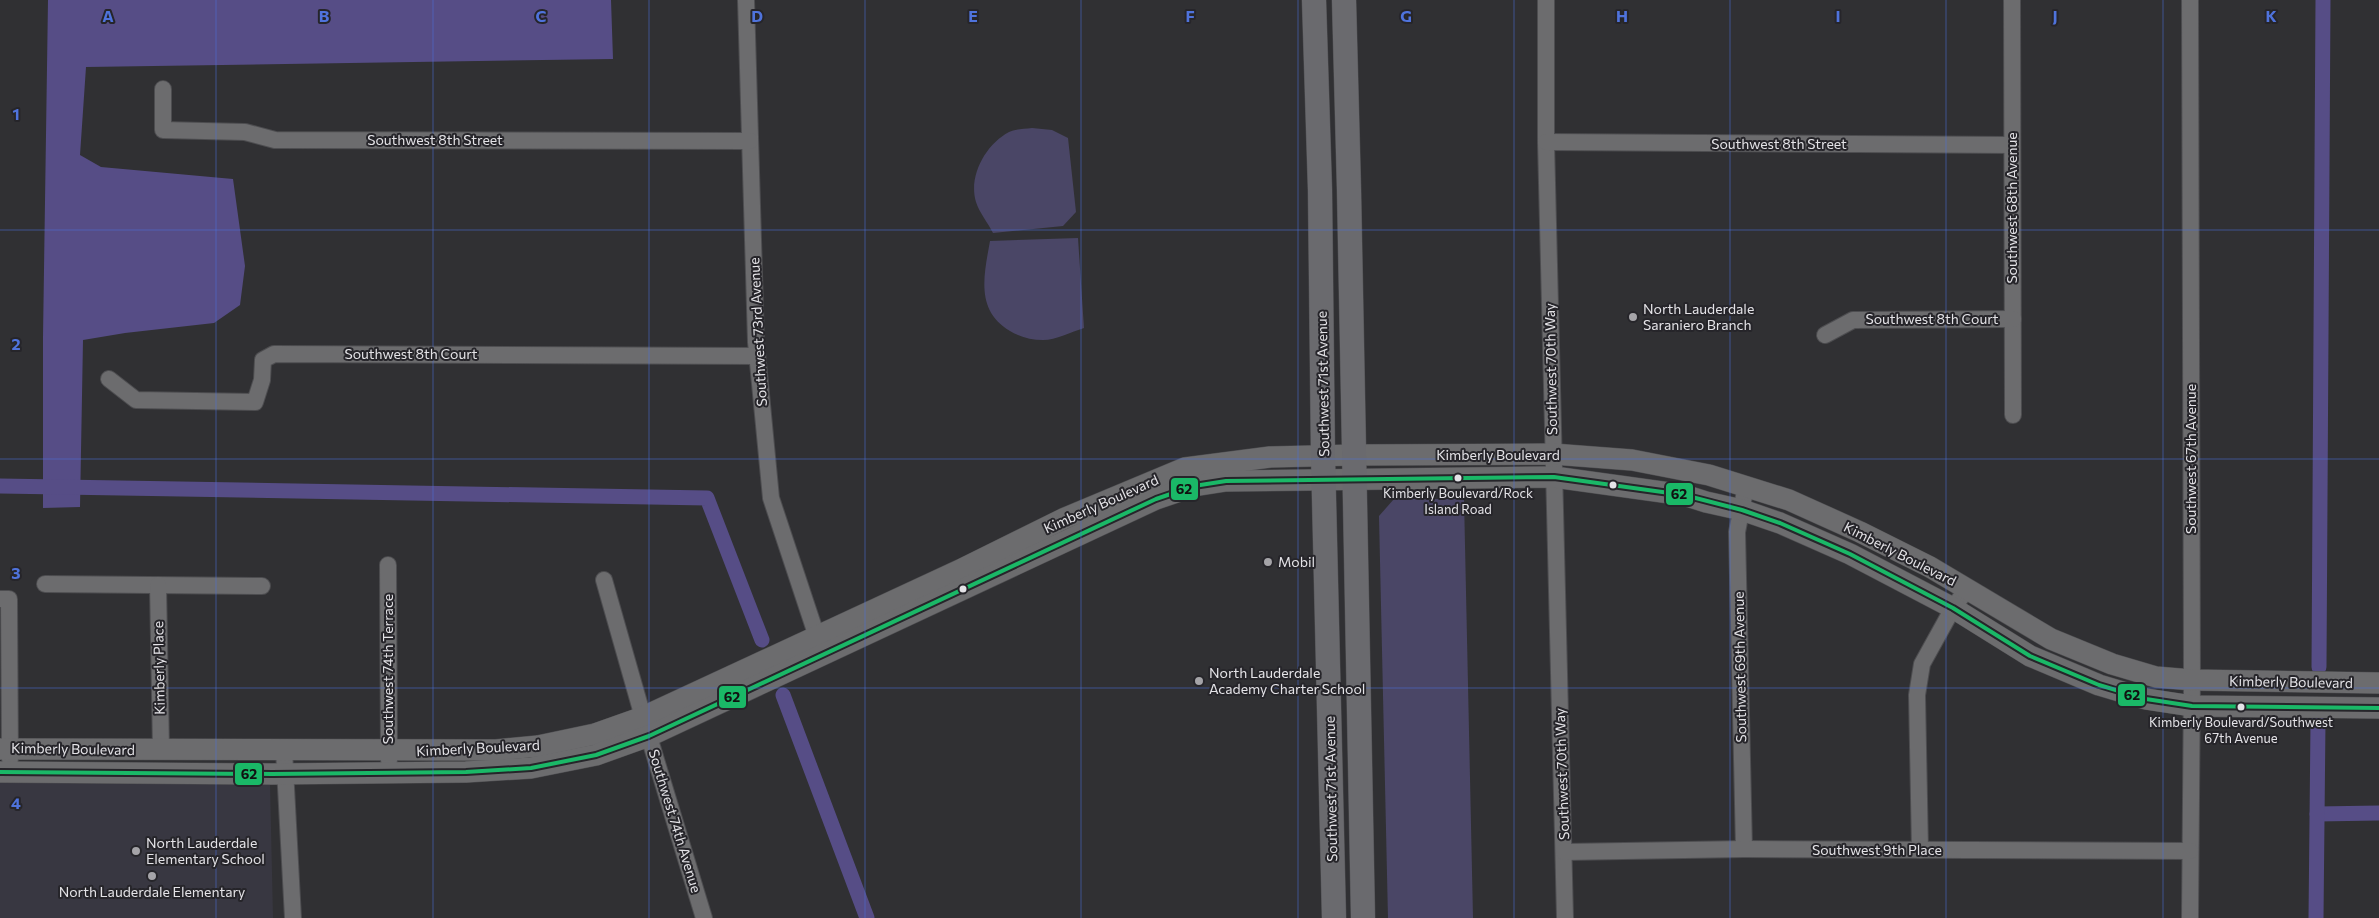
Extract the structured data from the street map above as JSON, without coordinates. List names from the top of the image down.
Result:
{
  "streets": {
    "main road": ["Southwest 71st Avenue"],
    "street": [
      "Southwest 8th Street",
      "Southwest 68th Avenue",
      "Southwest 8th Court",
      "Southwest 73rd Avenue",
      "Southwest 70th Way",
      "Kimberly Boulevard",
      "Southwest 67th Avenue",
      "Southwest 69th Avenue",
      "Kimberly Place",
      "Southwest 74th Terrace",
      "Southwest 74th Avenue",
      "Southwest 9th Place"
    ]
  },
  "crossings": [
    ["Southwest 8th Street", "Southwest 68th Avenue"],
    ["Southwest 8th Street", "Southwest 73rd Avenue"],
    ["Southwest 8th Street", "Southwest 70th Way"],
    ["Southwest 68th Avenue", "Southwest 8th Court"],
    ["Southwest 8th Court", "Southwest 73rd Avenue"],
    ["Southwest 73rd Avenue", "Kimberly Boulevard"],
    ["Southwest 70th Way", "Kimberly Boulevard"],
    ["Southwest 70th Way", "Southwest 9th Place"],
    ["Southwest 71st Avenue", "Kimberly Boulevard"],
    ["Kimberly Boulevard", "Southwest 67th Avenue"],
    ["Kimberly Boulevard", "Southwest 69th Avenue"],
    ["Kimberly Boulevard", "Kimberly Place"],
    ["Kimberly Boulevard", "Southwest 74th Terrace"],
    ["Kimberly Boulevard", "Southwest 74th Avenue"],
    ["Southwest 67th Avenue", "Southwest 9th Place"],
    ["Southwest 69th Avenue", "Southwest 9th Place"]
  ],
  "places": [
    "North Lauderdale Saraniero Branch",
    "Kimberly Boulevard/Rock Island Road",
    "Mobil",
    "North Lauderdale Academy Charter School",
    "Kimberly Boulevard/Southwest 67th Avenue",
    "North Lauderdale Elementary School",
    "North Lauderdale Elementary"
  ],
  "lines": ["transit line 62"],
  "grid": {
    "columns": [
      "A",
      "B",
      "C",
      "D",
      "E",
      "F",
      "G",
      "H",
      "I",
      "J",
      "K"
    ],
    "rows": [
      "1",
      "2",
      "3",
      "4"
    ]
  }
}
